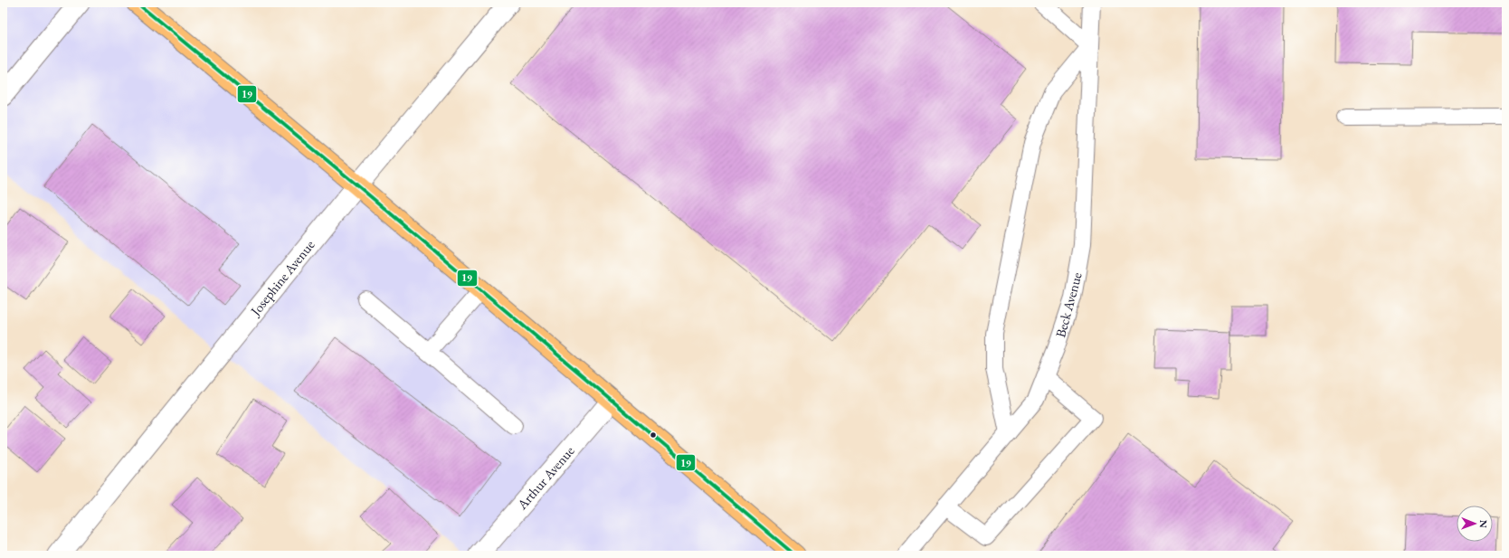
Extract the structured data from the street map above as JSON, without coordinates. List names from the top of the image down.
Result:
{
  "streets": {
    "street": ["Josephine Avenue", "Arthur Avenue"],
    "lane": ["Beck Avenue"]
  },
  "lines": ["transit line 19"],
  "north": "right"
}
